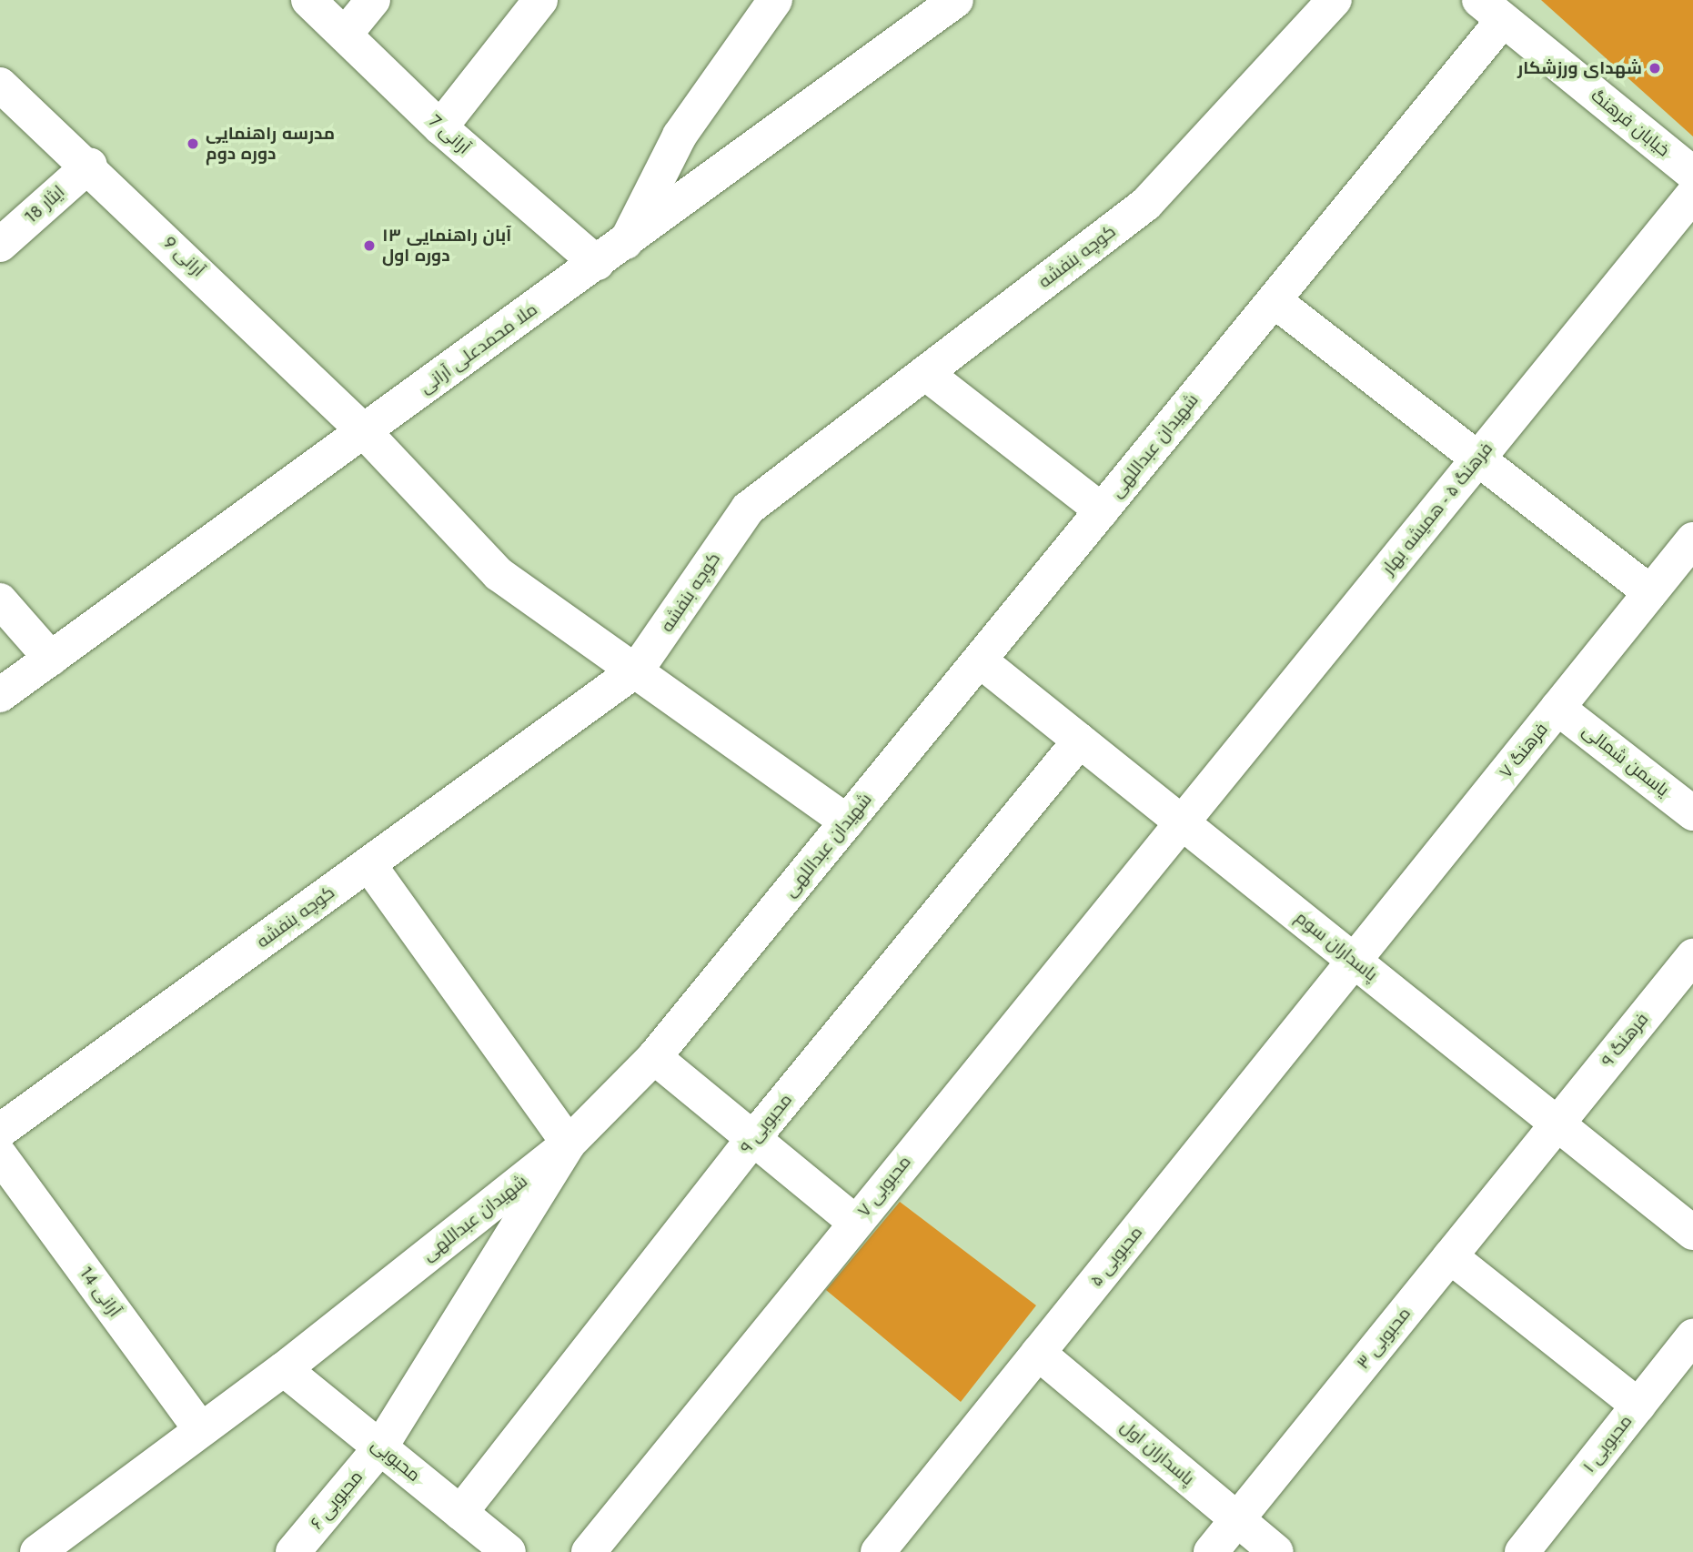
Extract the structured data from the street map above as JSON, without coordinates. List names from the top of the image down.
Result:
{
  "streets": {
    "street": [
      "خیابان فرهنگ",
      "آرانی 7",
      "ایثار 18",
      "آرانی 9",
      "کوچه بنفشه",
      "ملا محمدعلی آرانی",
      "شهیدان عبداللهی",
      "فرهنگ ۵ - همیشه بهار",
      "فرهنگ ۷",
      "یاسمن شمالی",
      "پاسداران سوم",
      "فرهنگ ۹",
      "محبوبی ۹",
      "محبوبی ۷",
      "محبوبی ۵",
      "آرانی 14",
      "محبوبی ۳",
      "محبوبی ۱",
      "پاسداران اول",
      "محبوبی",
      "محبوبی ۶"
    ]
  },
  "crossings": [
    ["خیابان فرهنگ", "شهیدان عبداللهی"],
    ["آرانی 7", "ملا محمدعلی آرانی"],
    ["ایثار 18", "آرانی 9"],
    ["آرانی 9", "کوچه بنفشه"],
    ["آرانی 9", "ملا محمدعلی آرانی"],
    ["آرانی 9", "شهیدان عبداللهی"],
    ["شهیدان عبداللهی", "پاسداران سوم"],
    ["شهیدان عبداللهی", "آرانی 14"],
    ["شهیدان عبداللهی", "محبوبی"],
    ["شهیدان عبداللهی", "محبوبی ۶"],
    ["فرهنگ ۵ - همیشه بهار", "پاسداران سوم"],
    ["فرهنگ ۵ - همیشه بهار", "محبوبی ۷"],
    ["فرهنگ ۷", "یاسمن شمالی"],
    ["فرهنگ ۷", "پاسداران سوم"],
    ["فرهنگ ۷", "محبوبی ۵"],
    ["پاسداران سوم", "فرهنگ ۹"],
    ["پاسداران سوم", "محبوبی ۹"],
    ["پاسداران سوم", "محبوبی ۷"],
    ["پاسداران سوم", "محبوبی ۵"],
    ["پاسداران سوم", "محبوبی ۳"],
    ["فرهنگ ۹", "محبوبی ۳"],
    ["محبوبی ۹", "محبوبی"],
    ["محبوبی ۵", "پاسداران اول"],
    ["محبوبی ۳", "پاسداران اول"],
    ["محبوبی", "محبوبی ۶"]
  ],
  "places": ["شهدای ورزشکار", "مدرسه راهنمایی دوره دوم", "۱۳ آبان راهنمایی دوره اول"]
}
